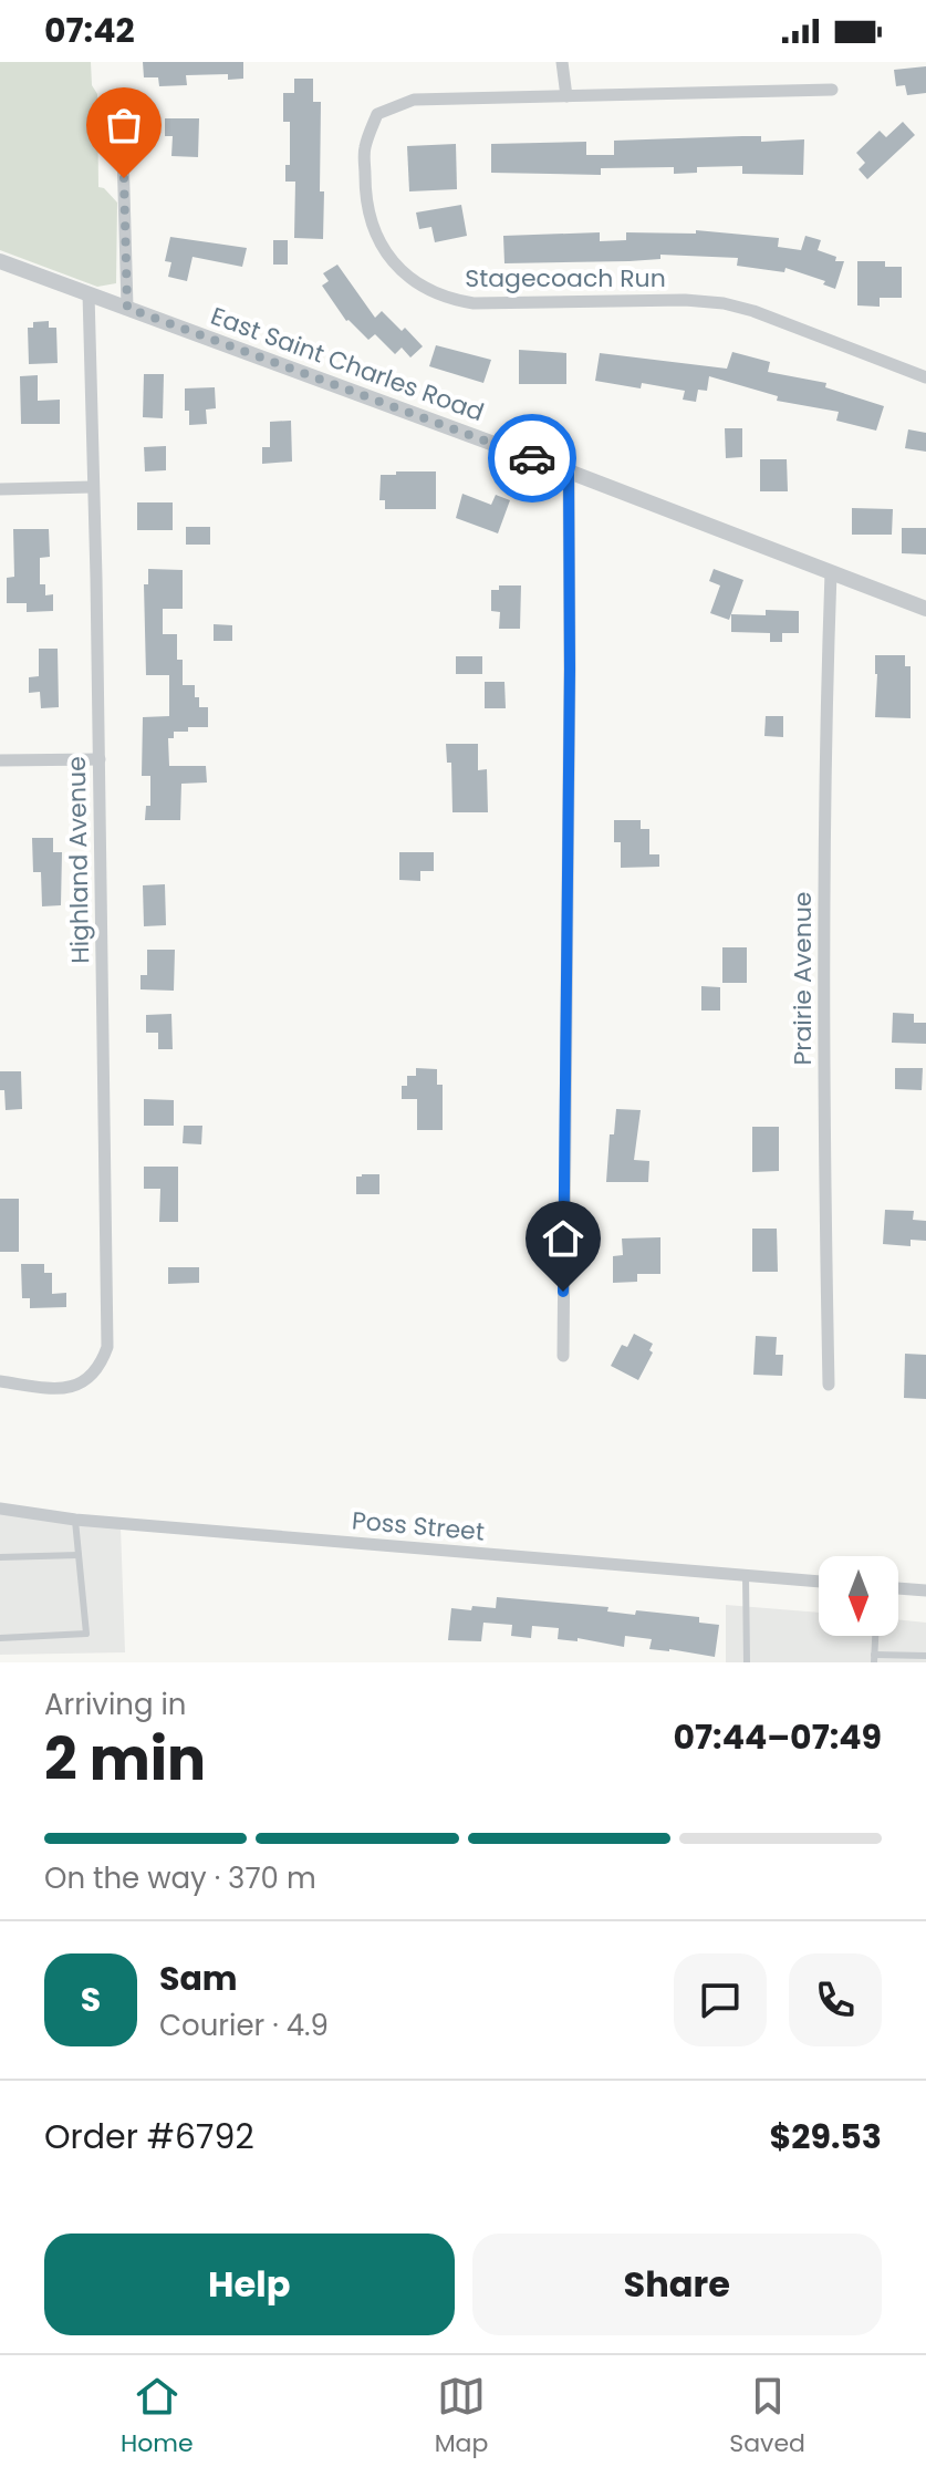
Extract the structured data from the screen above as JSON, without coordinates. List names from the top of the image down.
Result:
{
  "streets": {
    "street": [
      "Stagecoach Run",
      "East Saint Charles Road",
      "Highland Avenue",
      "Prairie Avenue",
      "Poss Street"
    ]
  },
  "crossings": [
    ["East Saint Charles Road", "Highland Avenue"],
    ["East Saint Charles Road", "Prairie Avenue"]
  ],
  "north": "bottom",
  "page": {
    "status": "07:42",
    "heading": ["2 min", "Arriving in", "07:44–07:49"],
    "panel": [
      "Sam",
      "Courier · 4.9",
      "Order #6792",
      "$29.53"
    ],
    "bar": "On the way · 370 m",
    "round": "S",
    "buttons": ["Help", "Share"],
    "tabs": ["Home", "Map", "Saved"]
  }
}
